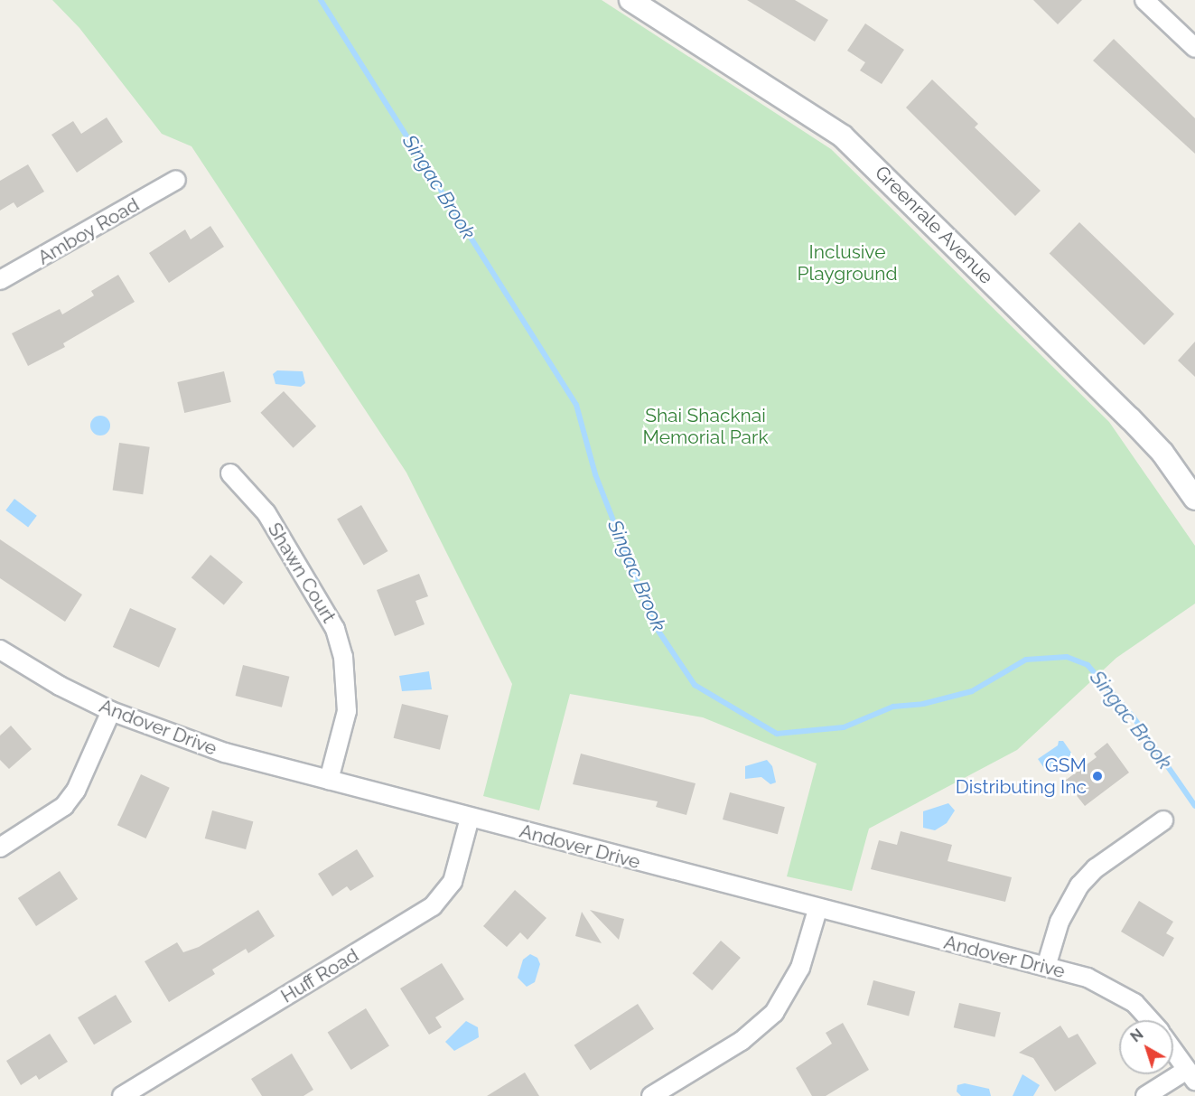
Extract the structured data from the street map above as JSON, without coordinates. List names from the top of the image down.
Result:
{
  "streets": {
    "street": [
      "Greenrale Avenue",
      "Amboy Road",
      "Shawn Court",
      "Andover Drive",
      "Huff Road"
    ]
  },
  "crossings": [
    ["Shawn Court", "Andover Drive"],
    ["Andover Drive", "Huff Road"]
  ],
  "water": ["Singac Brook"],
  "parks": ["Inclusive Playground", "Shai Shacknai Memorial Park"],
  "places": ["GSM Distributing Inc"],
  "north": "top left"
}
